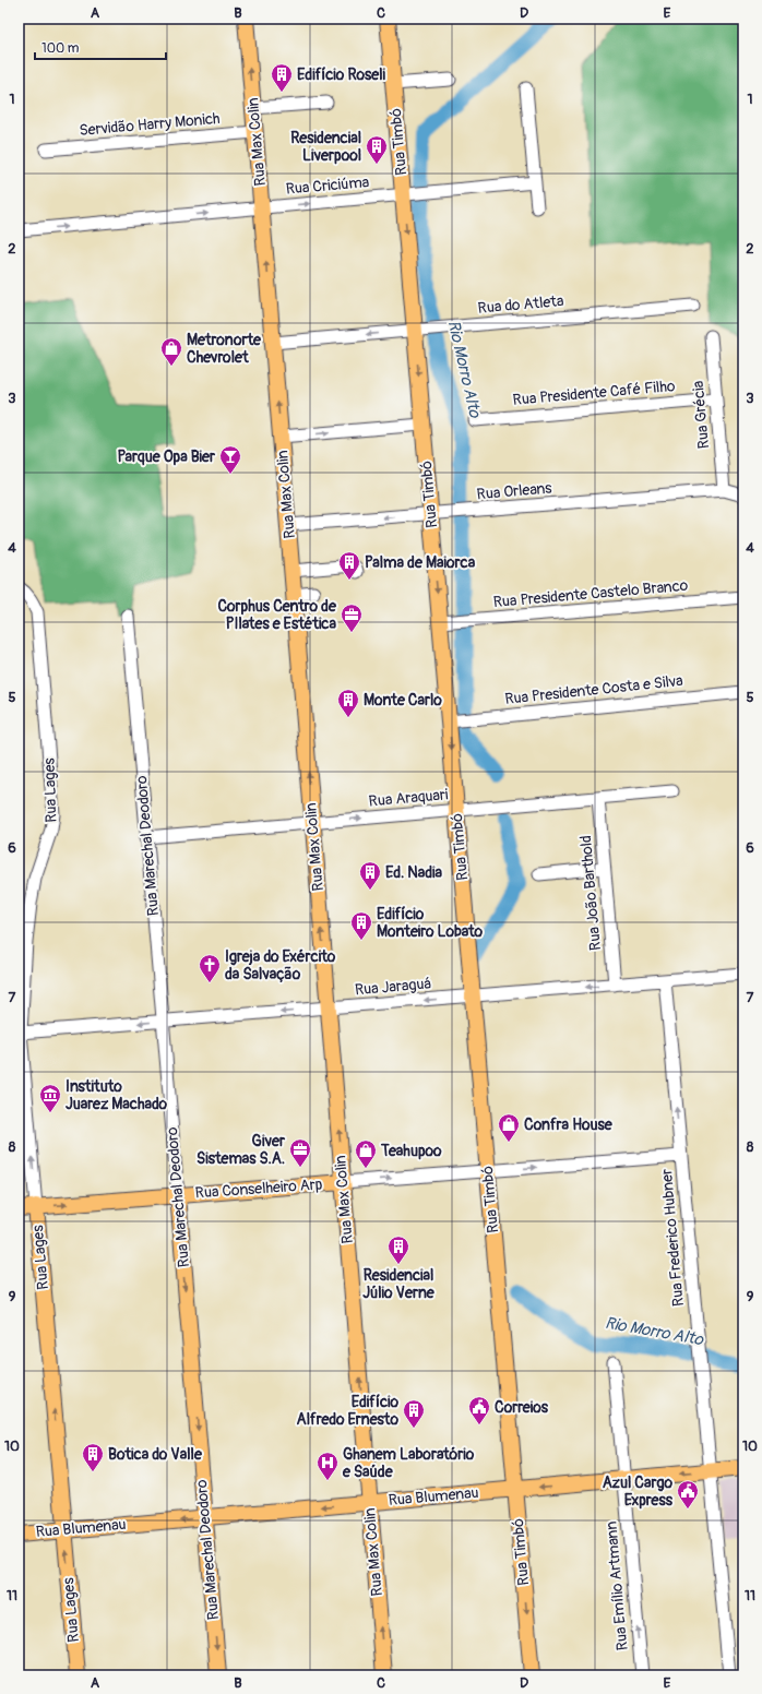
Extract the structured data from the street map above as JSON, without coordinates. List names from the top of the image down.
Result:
{
  "streets": {
    "main road": [
      "Rua Max Colin",
      "Rua Timbó",
      "Rua Lages",
      "Rua Marechal Deodoro",
      "Rua Conselheiro Arp",
      "Rua Blumenau"
    ],
    "street": [
      "Servidão Harry Monich",
      "Rua Criciúma",
      "Rua do Atleta",
      "Rua Presidente Café Filho",
      "Rua Grécia",
      "Rua Orleans",
      "Rua Presidente Castelo Branco",
      "Rua Presidente Costa e Silva",
      "Rua Araquari",
      "Rua João Barthold",
      "Rua Jaraguá",
      "Rua Frederico Hubner",
      "Rua Emílio Artmann"
    ]
  },
  "crossings": [
    ["Servidão Harry Monich", "Rua Max Colin"],
    ["Rua Max Colin", "Rua Criciúma"],
    ["Rua Max Colin", "Rua do Atleta"],
    ["Rua Max Colin", "Rua Orleans"],
    ["Rua Max Colin", "Rua Araquari"],
    ["Rua Max Colin", "Rua Jaraguá"],
    ["Rua Max Colin", "Rua Conselheiro Arp"],
    ["Rua Max Colin", "Rua Blumenau"],
    ["Rua Timbó", "Rua Criciúma"],
    ["Rua Timbó", "Rua do Atleta"],
    ["Rua Timbó", "Rua Orleans"],
    ["Rua Timbó", "Rua Presidente Castelo Branco"],
    ["Rua Timbó", "Rua Presidente Costa e Silva"],
    ["Rua Timbó", "Rua Araquari"],
    ["Rua Timbó", "Rua Jaraguá"],
    ["Rua Timbó", "Rua Conselheiro Arp"],
    ["Rua Timbó", "Rua Blumenau"],
    ["Rua Presidente Café Filho", "Rua Grécia"],
    ["Rua Grécia", "Rua Orleans"],
    ["Rua Lages", "Rua Jaraguá"],
    ["Rua Lages", "Rua Conselheiro Arp"],
    ["Rua Lages", "Rua Blumenau"],
    ["Rua Araquari", "Rua Marechal Deodoro"],
    ["Rua Araquari", "Rua João Barthold"],
    ["Rua Marechal Deodoro", "Rua Jaraguá"],
    ["Rua Marechal Deodoro", "Rua Conselheiro Arp"],
    ["Rua Marechal Deodoro", "Rua Blumenau"],
    ["Rua João Barthold", "Rua Jaraguá"],
    ["Rua Jaraguá", "Rua Frederico Hubner"],
    ["Rua Conselheiro Arp", "Rua Frederico Hubner"],
    ["Rua Frederico Hubner", "Rua Blumenau"],
    ["Rua Blumenau", "Rua Emílio Artmann"]
  ],
  "one_way": [
    "Rua Max Colin",
    "Rua Timbó",
    "Rua Criciúma",
    "Rua Lages",
    "Rua Marechal Deodoro",
    "Rua Jaraguá",
    "Rua Conselheiro Arp",
    "Rua Blumenau",
    "Rua Emílio Artmann"
  ],
  "water": ["Rio Morro Alto"],
  "places": {
    "building": [
      "Edifício Roseli",
      "Residencial Liverpool",
      "Palma de Maiorca",
      "Monte Carlo",
      "Ed. Nadia",
      "Edifício Monteiro Lobato",
      "Residencial Júlio Verne",
      "Edifício Alfredo Ernesto",
      "Botica do Valle"
    ],
    "shop": ["Metronorte Chevrolet", "Confra House", "Teahupoo"],
    "bar": ["Parque Opa Bier"],
    "office": ["Corphus Centro de PIlates e Estética", "Giver Sistemas S.A."],
    "church": ["Igreja do Exército da Salvação"],
    "museum": ["Instituto Juarez Machado"],
    "public building": ["Correios", "Azul Cargo Express"],
    "hospital": ["Ghanem Laboratório e Saúde"]
  },
  "scale_bar": "100 m",
  "grid": {
    "columns": [
      "A",
      "B",
      "C",
      "D",
      "E"
    ],
    "rows": [
      "1",
      "2",
      "3",
      "4",
      "5",
      "6",
      "7",
      "8",
      "9",
      "10",
      "11"
    ]
  }
}
